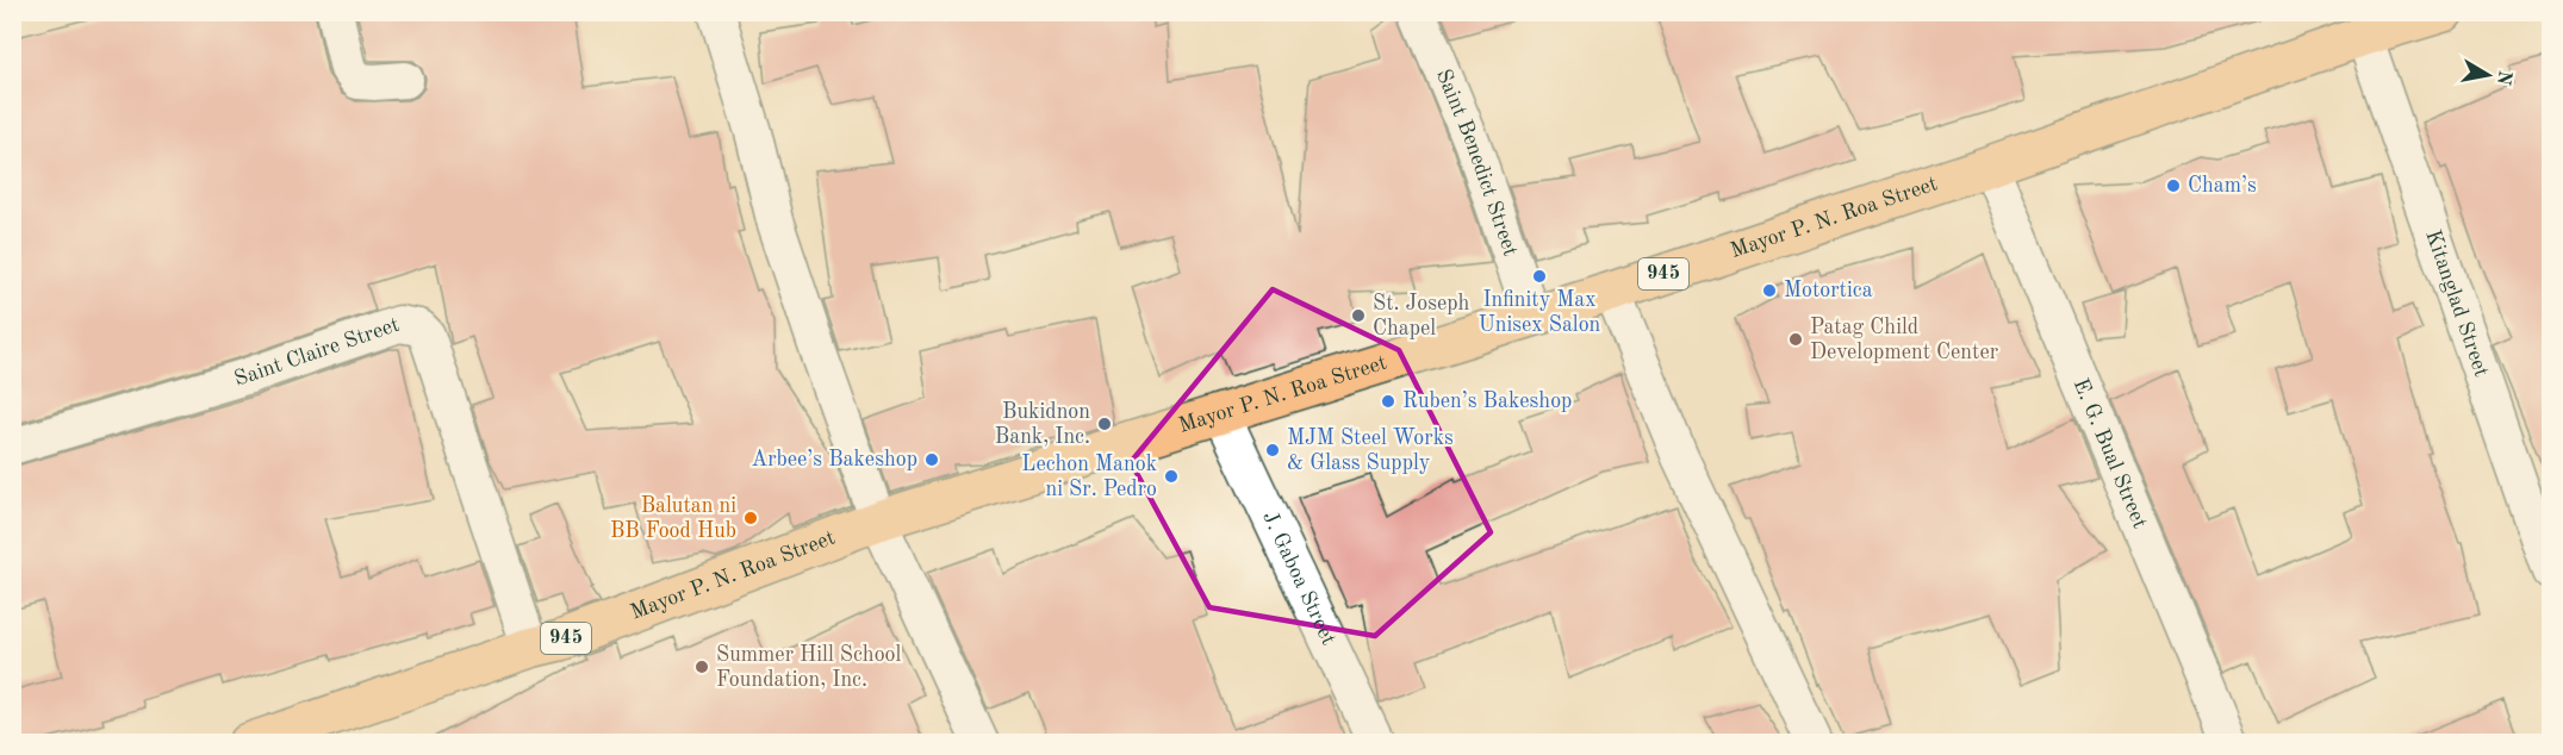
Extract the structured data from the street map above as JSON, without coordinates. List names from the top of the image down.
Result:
{
  "streets": {
    "main road": ["Mayor P. N. Roa Street", "945"],
    "street": [
      "Saint Benedict Street",
      "Kitanglad Street",
      "Saint Claire Street",
      "E. G. Bual Street",
      "J. Gaboa Street"
    ]
  },
  "crossings": [
    ["Saint Benedict Street", "Mayor P. N. Roa Street"],
    ["Mayor P. N. Roa Street", "Kitanglad Street"],
    ["Mayor P. N. Roa Street", "Saint Claire Street"],
    ["Mayor P. N. Roa Street", "E. G. Bual Street"],
    ["Mayor P. N. Roa Street", "J. Gaboa Street"]
  ],
  "places": [
    "Cham’s",
    "Infinity Max Unisex Salon",
    "Motortica",
    "St. Joseph Chapel",
    "Patag Child Development Center",
    "Ruben’s Bakeshop",
    "Bukidnon Bank, Inc.",
    "MJM Steel Works & Glass Supply",
    "Arbee’s Bakeshop",
    "Lechon Manok ni Sr. Pedro",
    "Balutan ni BB Food Hub",
    "Summer Hill School Foundation, Inc."
  ],
  "north": "right"
}
